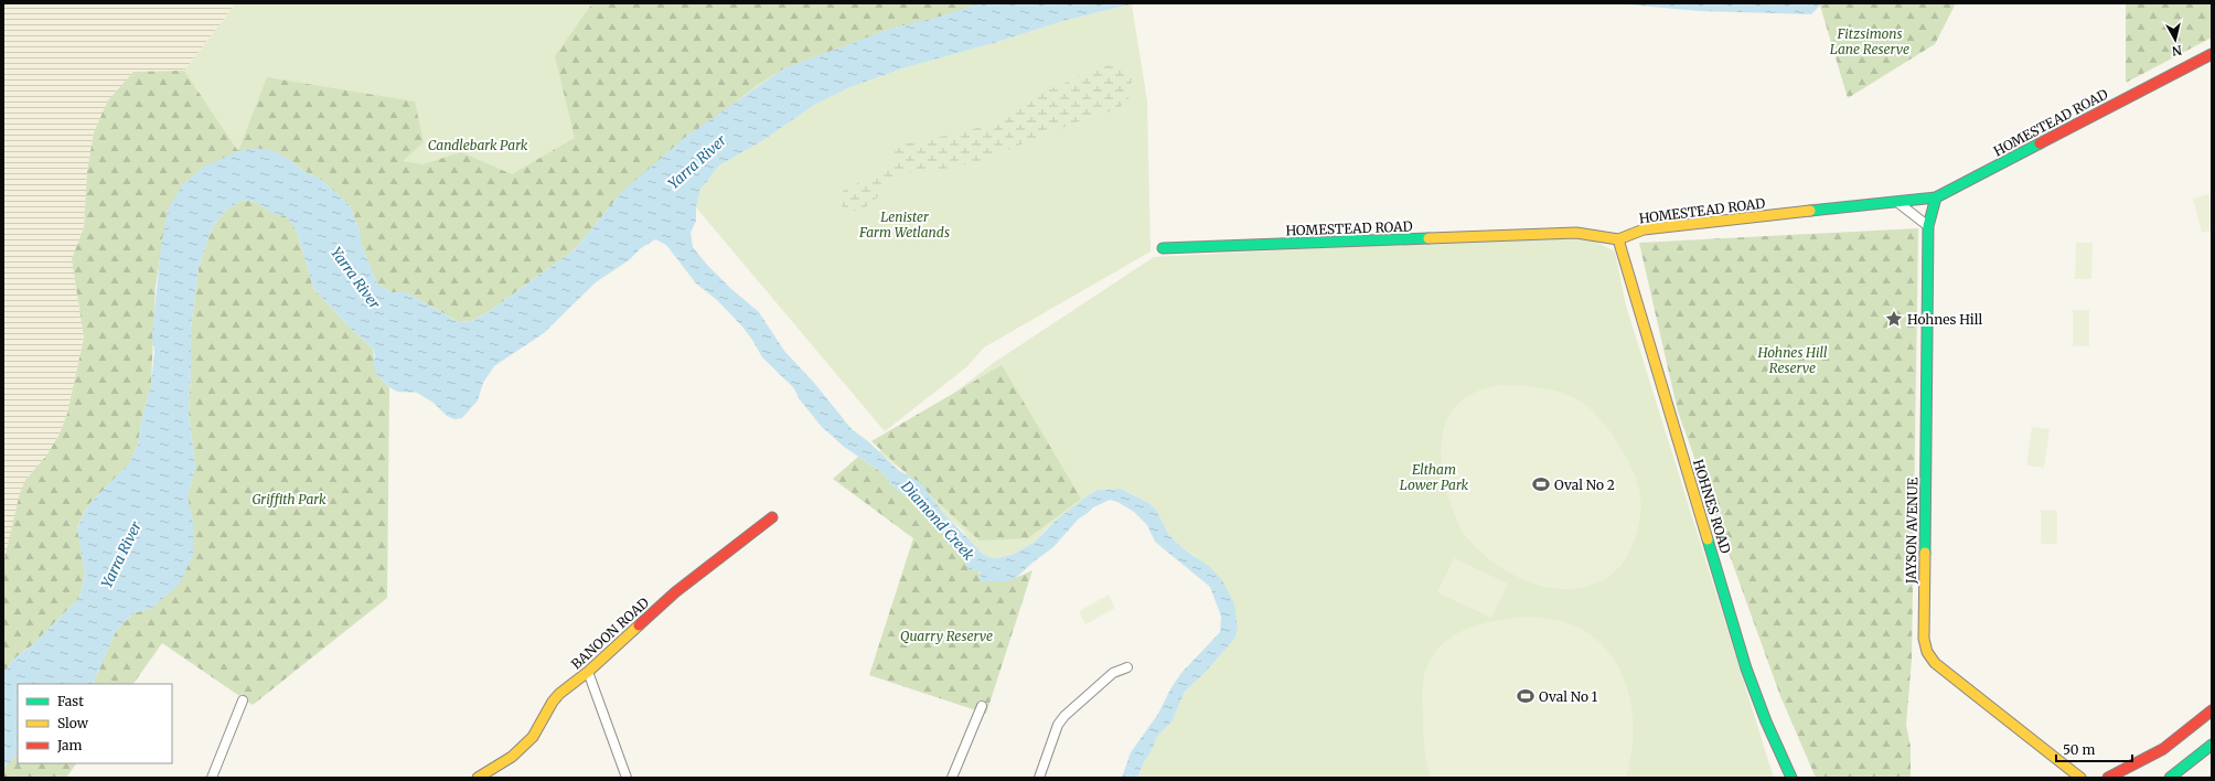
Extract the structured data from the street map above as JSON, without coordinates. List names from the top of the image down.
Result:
{
  "streets": {
    "street": [
      "HOMESTEAD ROAD",
      "HOHNES ROAD",
      "JAYSON AVENUE",
      "BANOON ROAD"
    ]
  },
  "crossings": [
    ["HOMESTEAD ROAD", "HOHNES ROAD"],
    ["HOMESTEAD ROAD", "JAYSON AVENUE"]
  ],
  "water": ["Yarra River", "Diamond Creek"],
  "parks": [
    "Fitzsimons Lane Reserve",
    "Candlebark Park",
    "Lenister Farm Wetlands",
    "Hohnes Hill Reserve",
    "Eltham Lower Park",
    "Griffith Park",
    "Quarry Reserve"
  ],
  "places": {
    "place": ["Hohnes Hill"],
    "sports": ["Oval No 2", "Oval No 1"]
  },
  "legend": ["Fast", "Slow", "Jam"],
  "scale_bar": "50 m",
  "north": "bottom"
}
